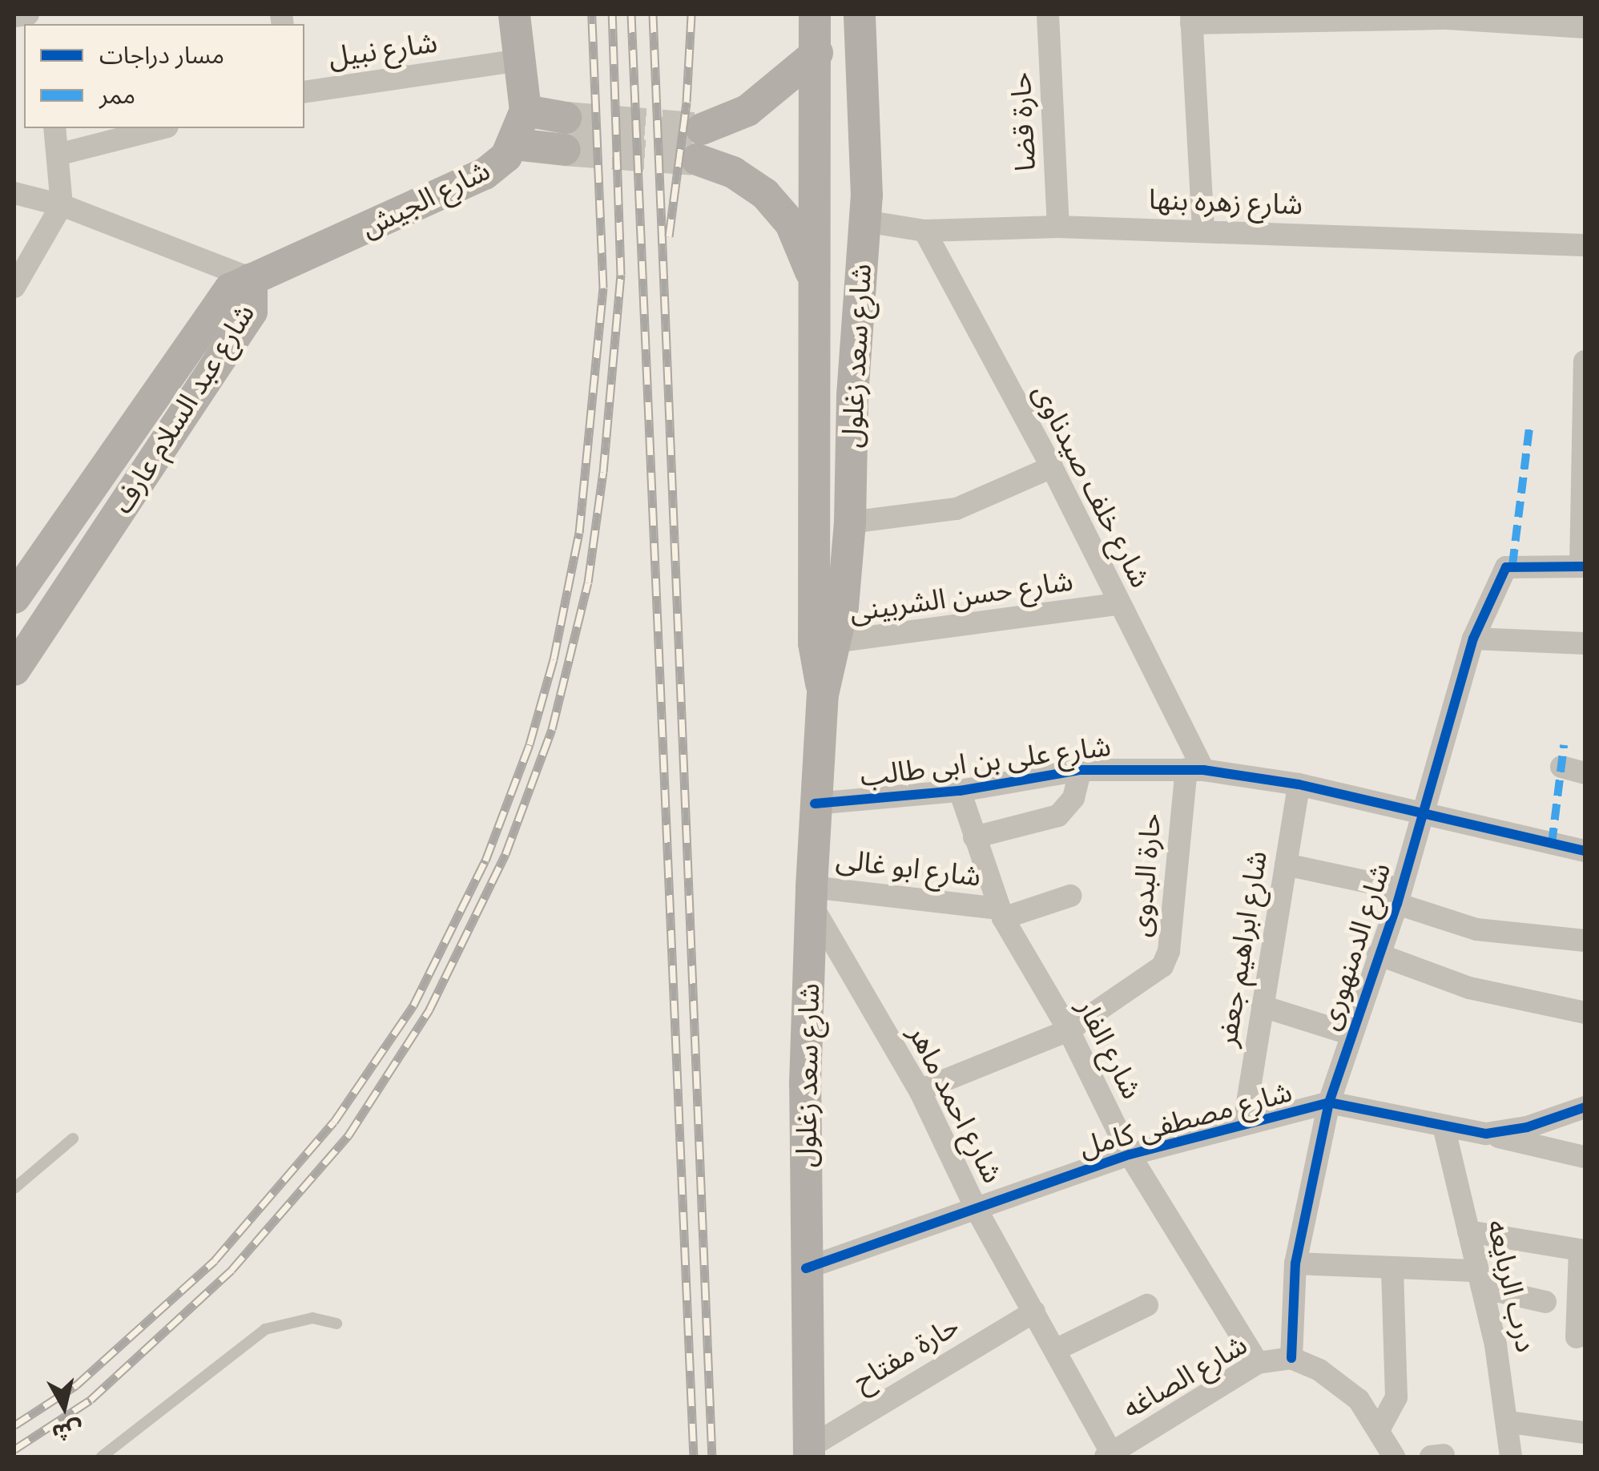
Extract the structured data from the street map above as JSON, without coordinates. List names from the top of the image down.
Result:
{
  "streets": {
    "main road": ["شارع الجيش", "شارع سعد زغلول", "شارع عبد السلام عارف"],
    "street": [
      "شارع نبيل",
      "حارة قضا",
      "شارع زهره بنها",
      "شارع خلف صيدناوى",
      "شارع حسن الشربينى",
      "شارع على بن ابى طالب",
      "شارع ابو غالى",
      "حارة البدوى",
      "شارع الدمنهورى",
      "شارع ابراهيم جعفر",
      "شارع الفار",
      "شارع احمد ماهر",
      "شارع مصطفى كامل",
      "درب الربايعه",
      "حارة مفتاح",
      "شارع الصاغه"
    ]
  },
  "crossings": [
    ["شارع نبيل", "شارع الجيش"],
    ["حارة قضا", "شارع زهره بنها"],
    ["شارع الجيش", "شارع عبد السلام عارف"],
    ["شارع زهره بنها", "شارع سعد زغلول"],
    ["شارع زهره بنها", "شارع خلف صيدناوى"],
    ["شارع سعد زغلول", "شارع حسن الشربينى"],
    ["شارع سعد زغلول", "شارع على بن ابى طالب"],
    ["شارع سعد زغلول", "شارع ابو غالى"],
    ["شارع سعد زغلول", "شارع احمد ماهر"],
    ["شارع سعد زغلول", "شارع مصطفى كامل"],
    ["شارع سعد زغلول", "حارة مفتاح"],
    ["شارع خلف صيدناوى", "شارع حسن الشربينى"],
    ["شارع خلف صيدناوى", "شارع على بن ابى طالب"],
    ["شارع خلف صيدناوى", "حارة البدوى"],
    ["شارع على بن ابى طالب", "حارة البدوى"],
    ["شارع على بن ابى طالب", "شارع الدمنهورى"],
    ["شارع على بن ابى طالب", "شارع ابراهيم جعفر"],
    ["شارع على بن ابى طالب", "شارع الفار"],
    ["شارع ابو غالى", "شارع الفار"],
    ["شارع ابو غالى", "شارع احمد ماهر"],
    ["حارة البدوى", "شارع الفار"],
    ["حارة البدوى", "شارع احمد ماهر"],
    ["شارع الدمنهورى", "شارع مصطفى كامل"],
    ["شارع الدمنهورى", "شارع الصاغه"],
    ["شارع ابراهيم جعفر", "شارع مصطفى كامل"],
    ["شارع الفار", "شارع مصطفى كامل"],
    ["شارع الفار", "شارع الصاغه"],
    ["شارع احمد ماهر", "شارع مصطفى كامل"],
    ["شارع احمد ماهر", "حارة مفتاح"],
    ["شارع احمد ماهر", "شارع الصاغه"],
    ["شارع مصطفى كامل", "درب الربايعه"]
  ],
  "legend": ["مسار دراجات", "ممر"],
  "north": "bottom"
}
